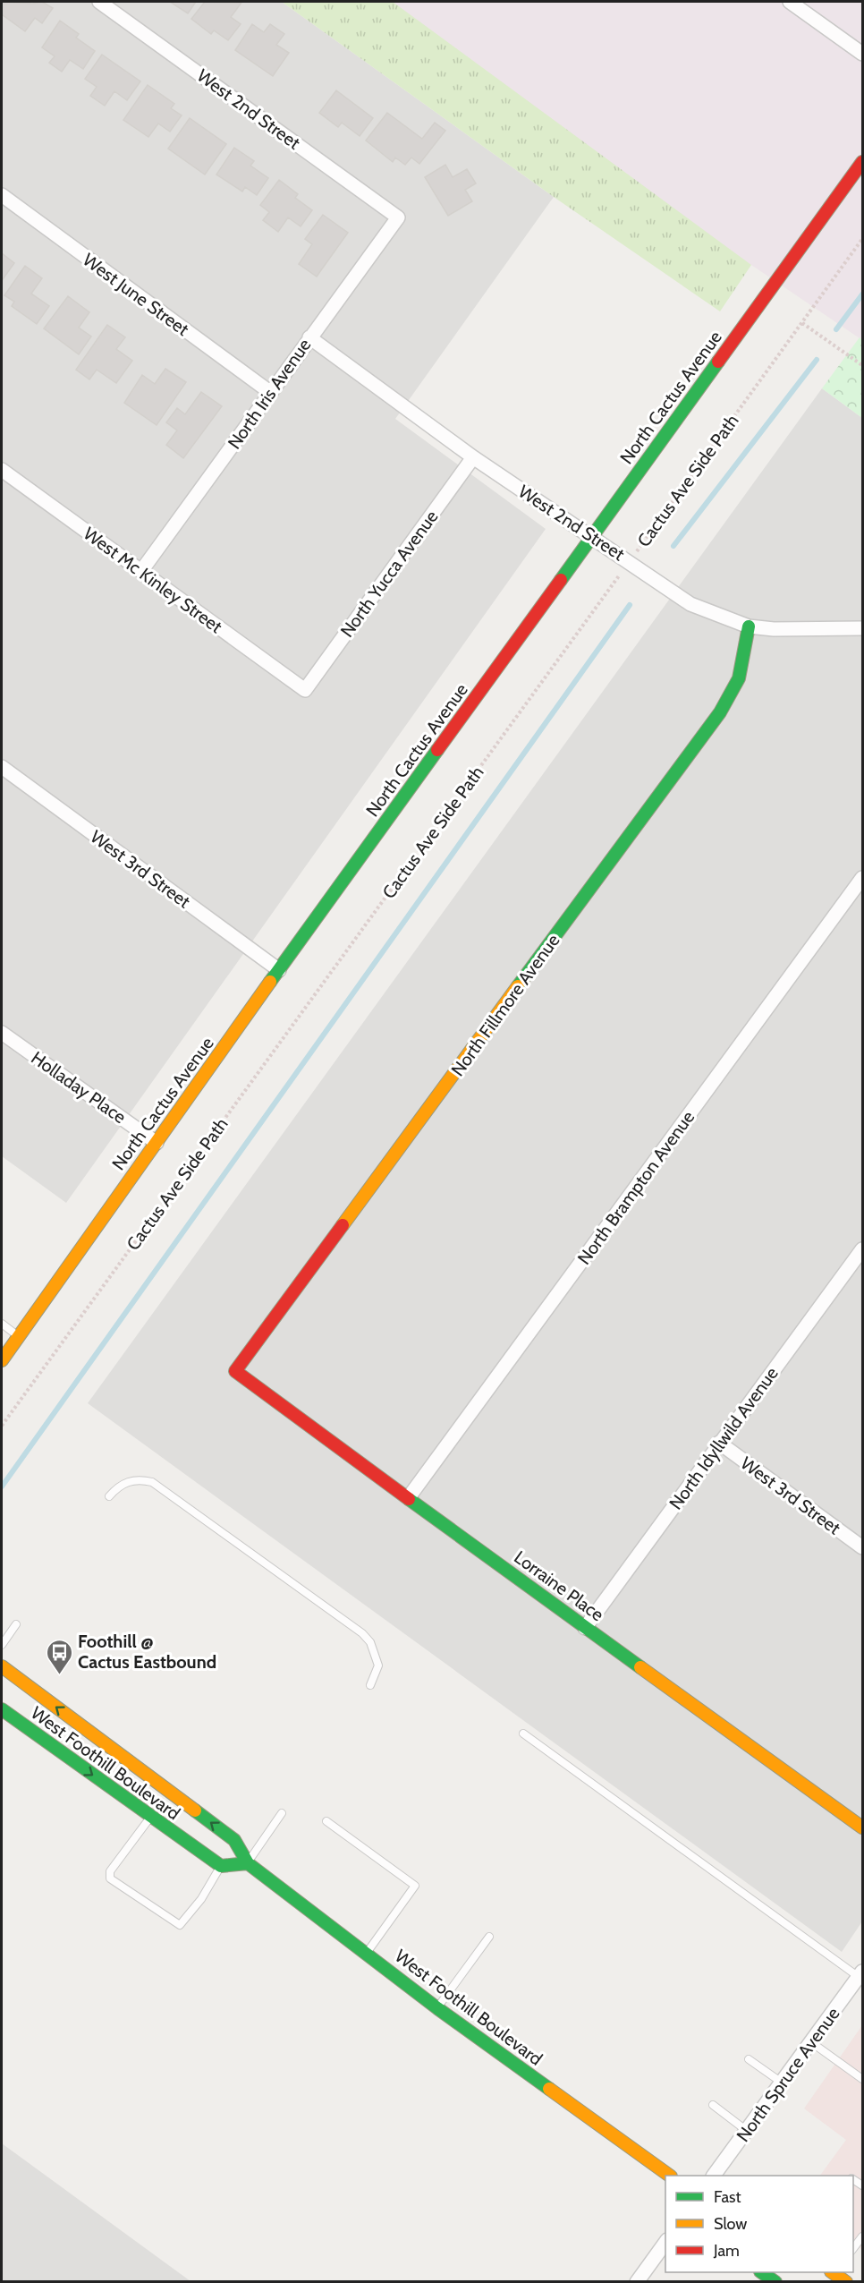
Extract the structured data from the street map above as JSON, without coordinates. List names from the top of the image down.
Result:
{
  "streets": {
    "main road": [
      "North Cactus Avenue",
      "North Fillmore Avenue",
      "Lorraine Place",
      "West Foothill Boulevard"
    ],
    "street": [
      "West 2nd Street",
      "West June Street",
      "North Iris Avenue",
      "North Yucca Avenue",
      "West Mc Kinley Street",
      "West 3rd Street",
      "Holladay Place",
      "North Brampton Avenue",
      "North Idyllwild Avenue",
      "North Spruce Avenue"
    ],
    "path": ["Cactus Ave Side Path"]
  },
  "crossings": [
    ["West 2nd Street", "North Iris Avenue"],
    ["West 2nd Street", "North Cactus Avenue"],
    ["West 2nd Street", "Cactus Ave Side Path"],
    ["West 2nd Street", "North Yucca Avenue"],
    ["West 2nd Street", "North Fillmore Avenue"],
    ["West June Street", "North Iris Avenue"],
    ["North Iris Avenue", "West Mc Kinley Street"],
    ["North Cactus Avenue", "West 3rd Street"],
    ["North Cactus Avenue", "Holladay Place"],
    ["North Yucca Avenue", "West Mc Kinley Street"],
    ["West 3rd Street", "North Idyllwild Avenue"],
    ["North Fillmore Avenue", "Lorraine Place"],
    ["North Brampton Avenue", "Lorraine Place"],
    ["North Idyllwild Avenue", "Lorraine Place"]
  ],
  "places": {
    "bus stop": ["Foothill @ Cactus Eastbound"]
  },
  "legend": ["Fast", "Slow", "Jam"]
}
